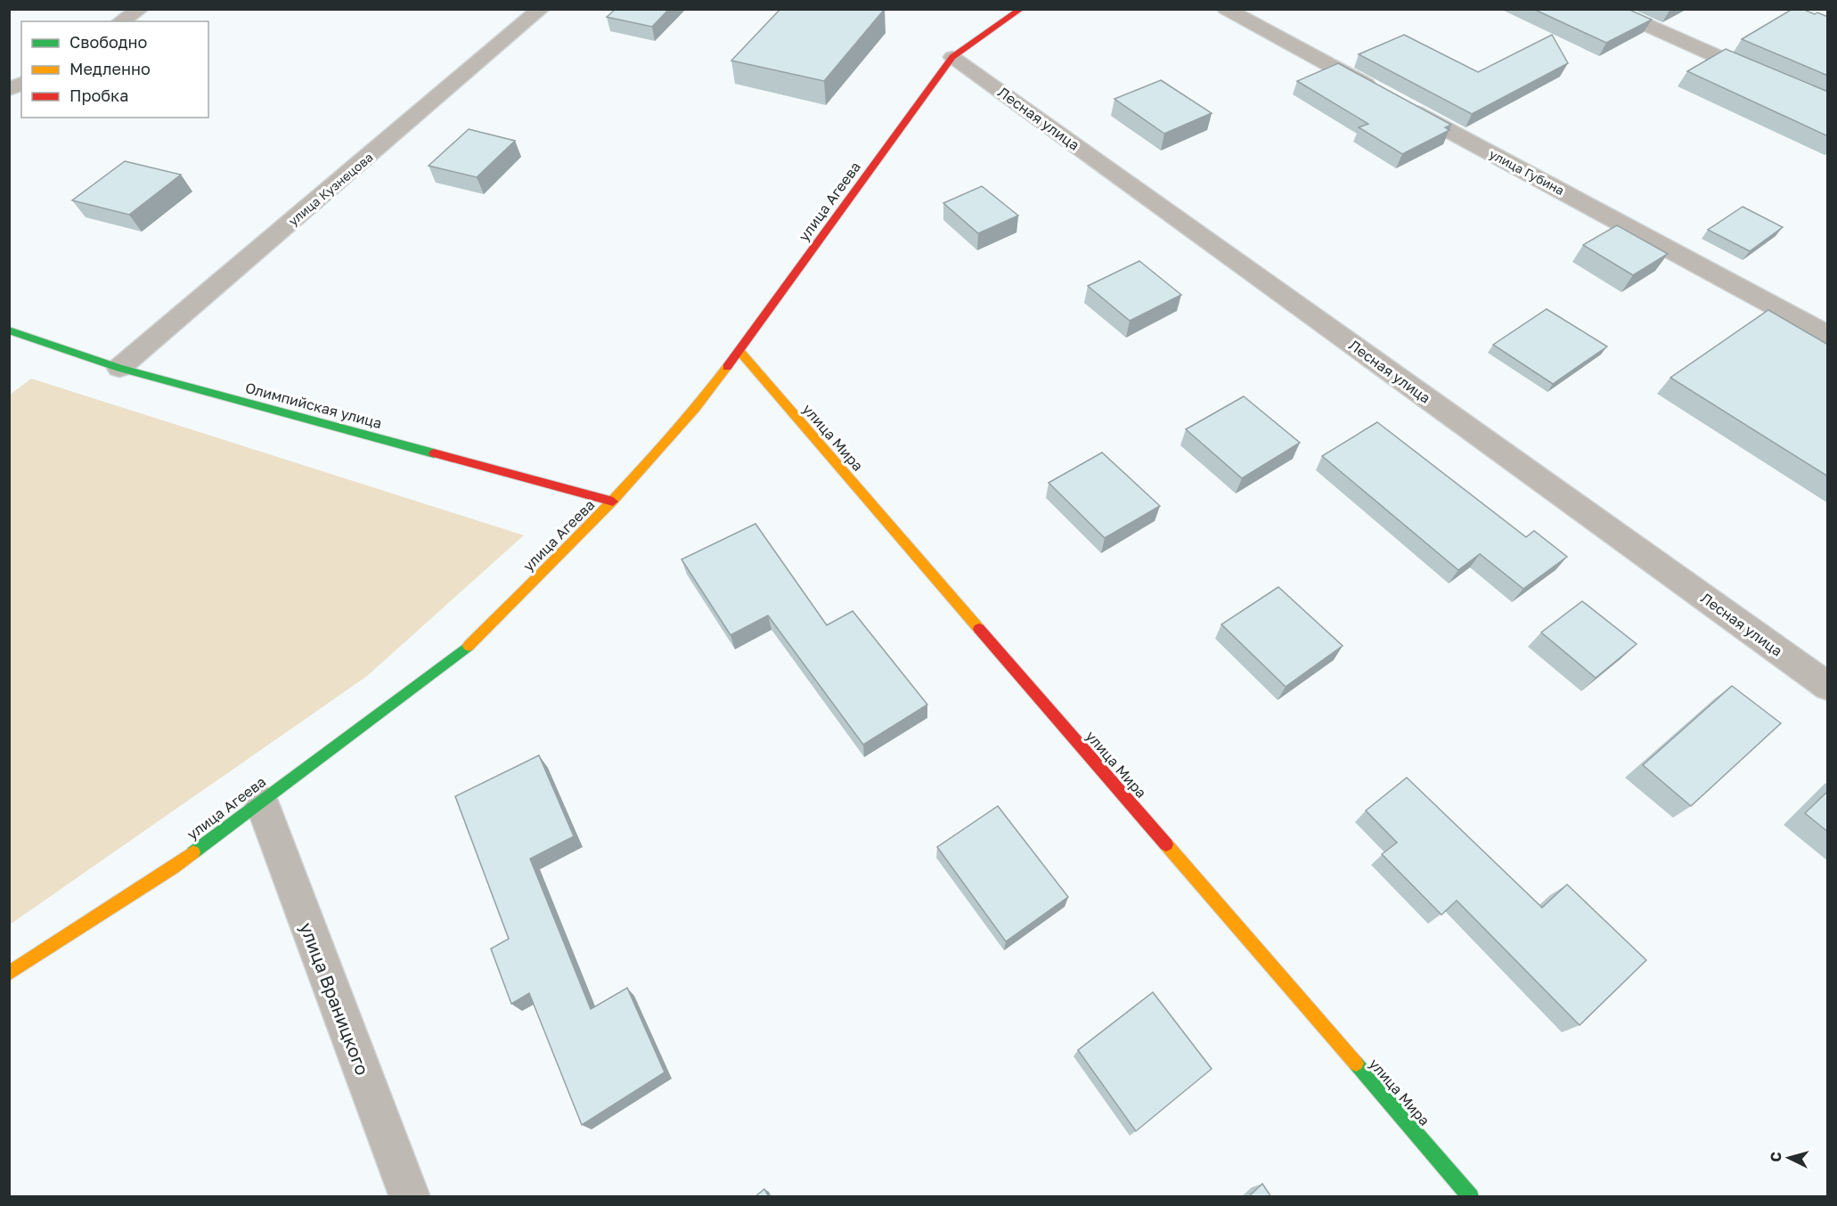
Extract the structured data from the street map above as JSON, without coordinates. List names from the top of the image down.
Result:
{
  "streets": {
    "street": [
      "Лесная улица",
      "улица Губина",
      "улица Кузнецова",
      "улица Агеева",
      "Олимпийская улица",
      "улица Мира",
      "улица Враницкого"
    ]
  },
  "crossings": [
    ["Лесная улица", "улица Агеева"],
    ["улица Кузнецова", "Олимпийская улица"],
    ["улица Агеева", "Олимпийская улица"],
    ["улица Агеева", "улица Мира"],
    ["улица Агеева", "улица Враницкого"]
  ],
  "legend": ["Свободно", "Медленно", "Пробка"],
  "north": "left"
}
